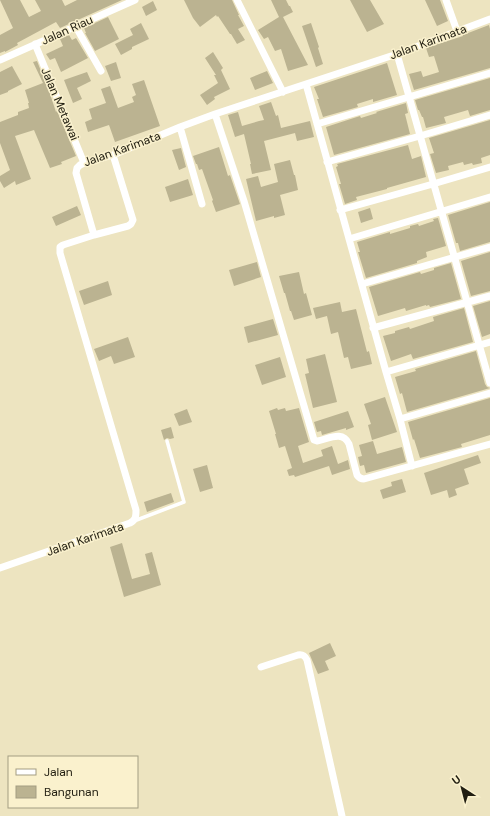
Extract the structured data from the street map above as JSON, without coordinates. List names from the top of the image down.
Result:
{
  "streets": {
    "street": ["Jalan Riau", "Jalan Karimata", "Jalan Metawai"]
  },
  "crossings": [
    ["Jalan Riau", "Jalan Metawai"],
    ["Jalan Karimata", "Jalan Metawai"]
  ],
  "legend": ["Jalan", "Bangunan"],
  "north": "top left"
}
